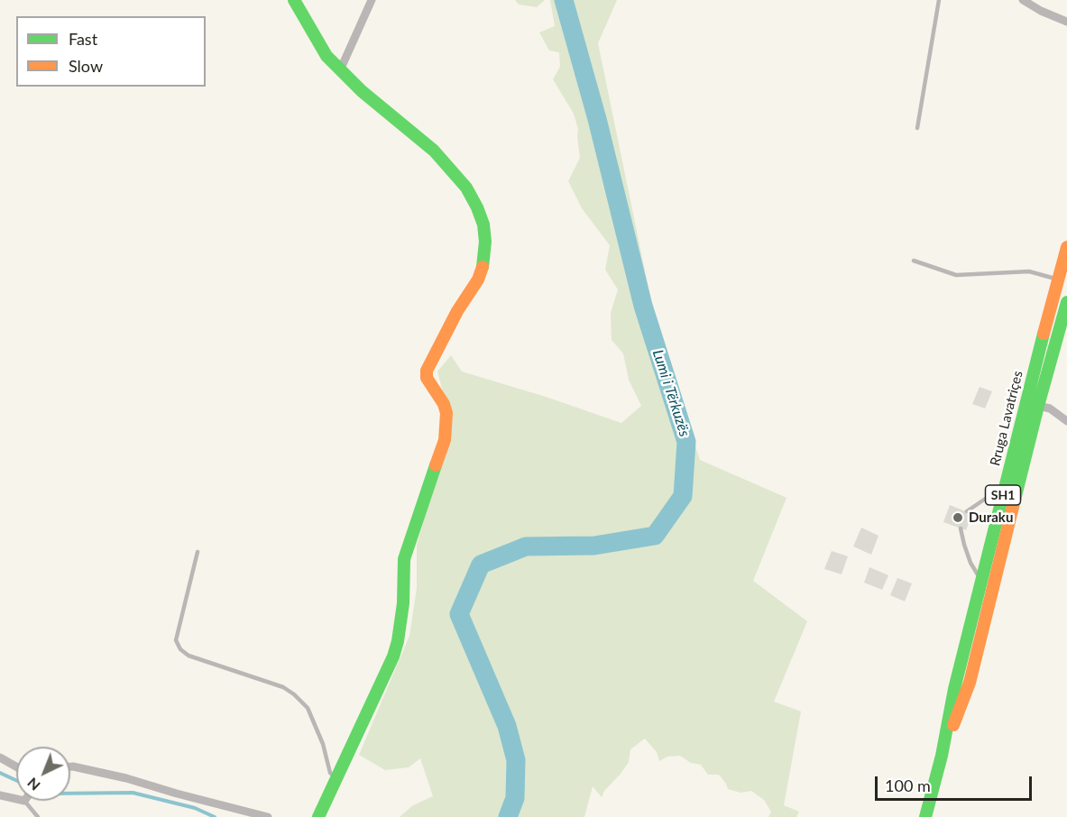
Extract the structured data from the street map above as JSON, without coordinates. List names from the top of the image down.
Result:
{
  "streets": {
    "main road": ["Rruga Lavatriçes", "SH1"]
  },
  "water": ["Lumi i Tërkuzës"],
  "places": ["Duraku"],
  "legend": ["Fast", "Slow"],
  "scale_bar": "100 m",
  "north": "bottom left"
}
